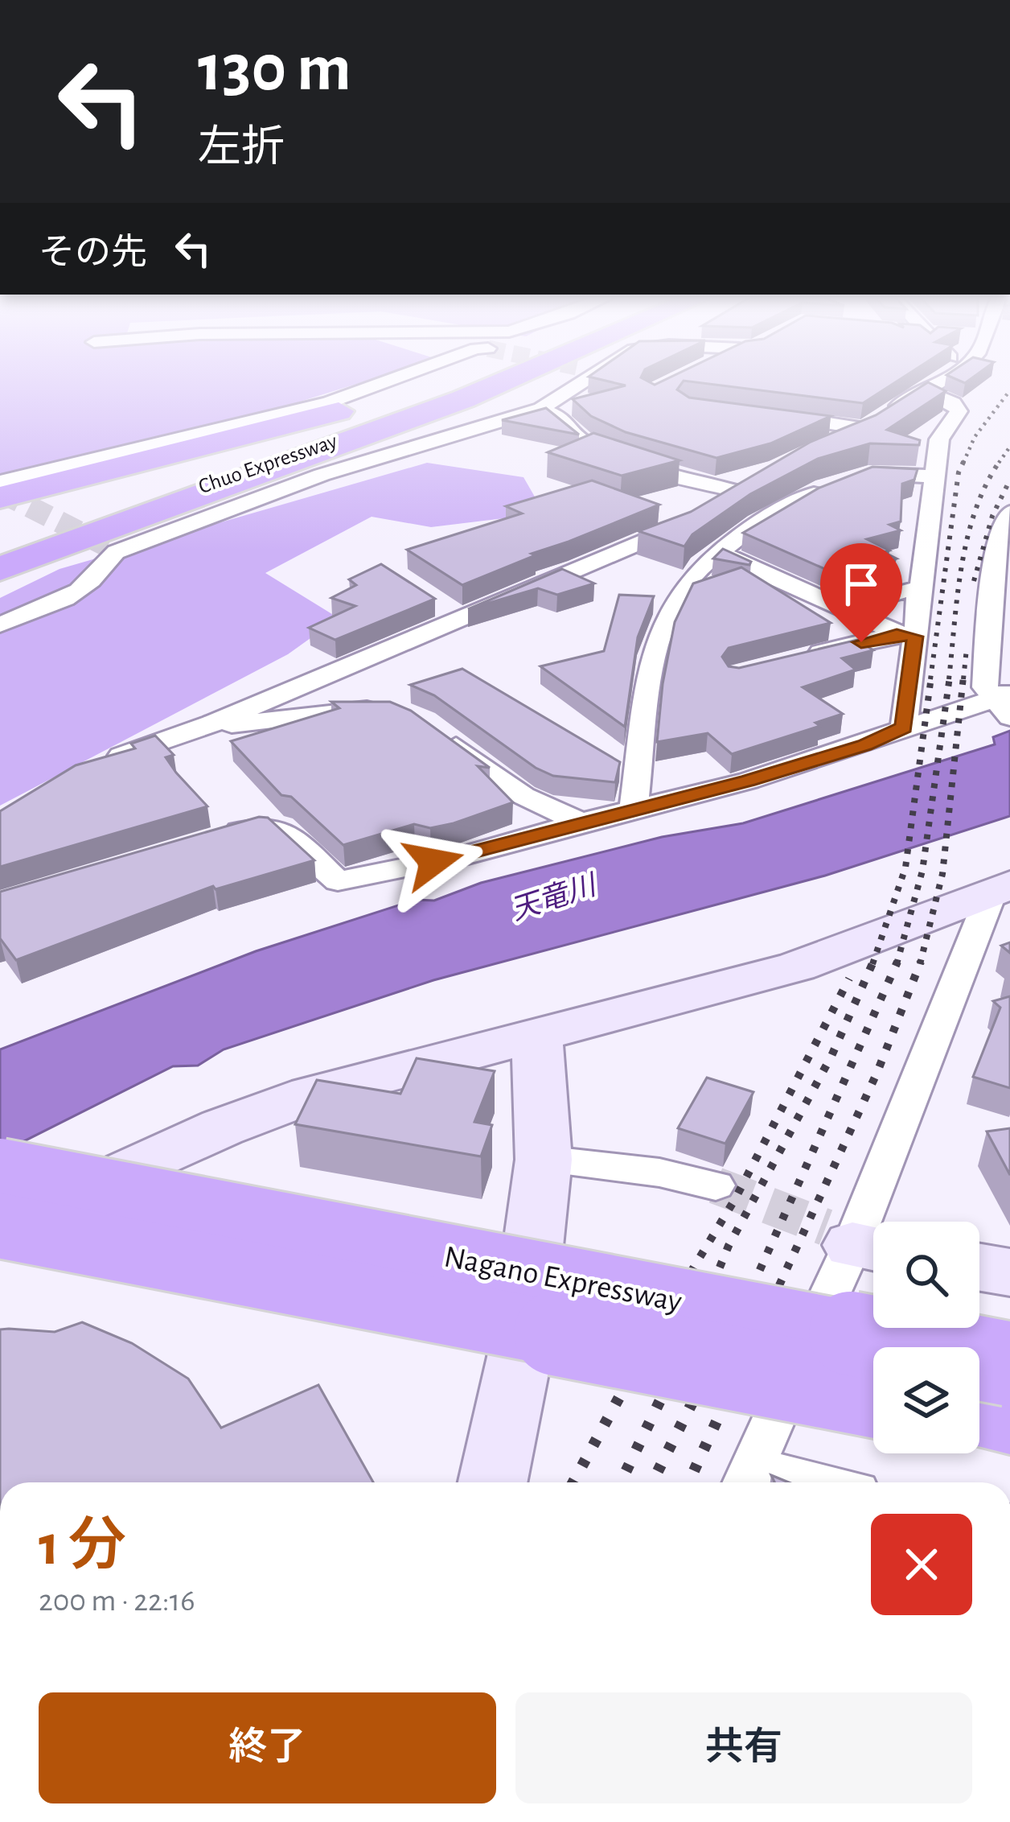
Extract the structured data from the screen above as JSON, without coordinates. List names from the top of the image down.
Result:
{
  "streets": {
    "highway": ["Chuo Expressway", "Nagano Expressway"]
  },
  "water": ["天竜川"],
  "page": {
    "turn": ["130 m", "左折"],
    "then": "その先",
    "heading": ["1 分", "200 m · 22:16"],
    "buttons": ["終了", "共有"]
  }
}
